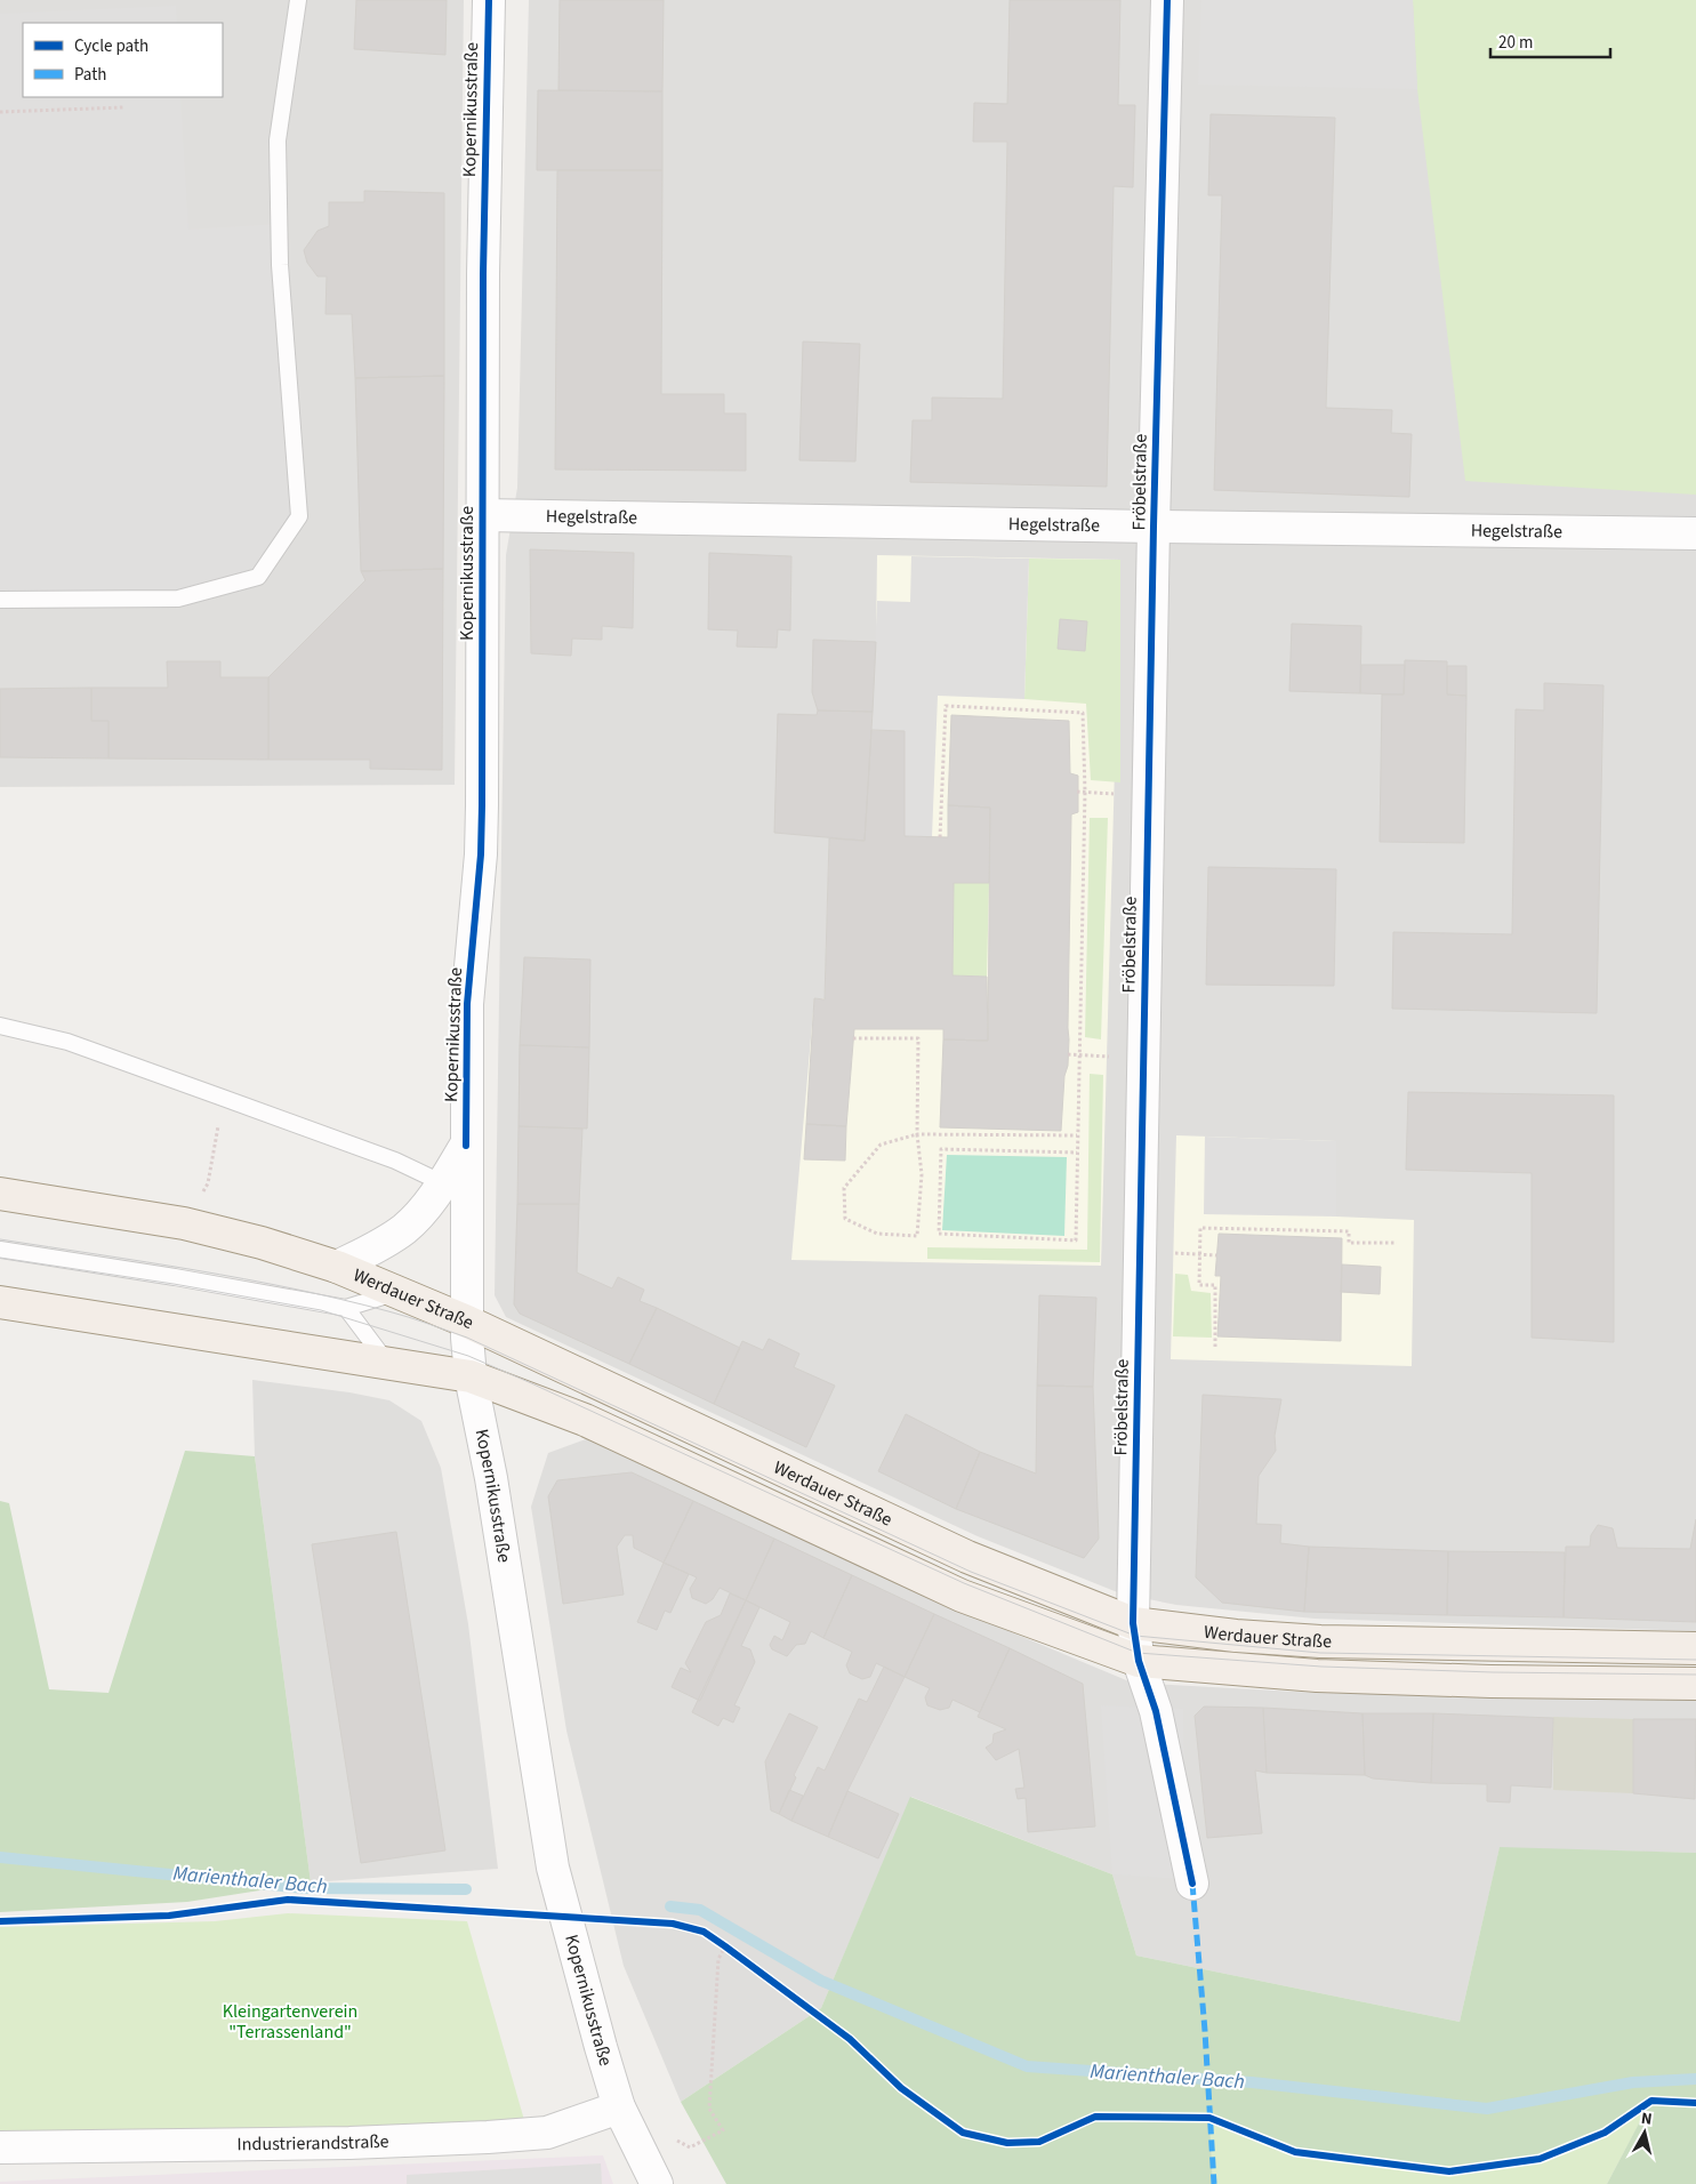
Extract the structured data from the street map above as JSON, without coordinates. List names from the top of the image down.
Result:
{
  "streets": {
    "main road": ["Werdauer Straße"],
    "street": [
      "Kopernikusstraße",
      "Fröbelstraße",
      "Hegelstraße",
      "Industrierandstraße"
    ]
  },
  "crossings": [
    ["Kopernikusstraße", "Hegelstraße"],
    ["Kopernikusstraße", "Werdauer Straße"],
    ["Kopernikusstraße", "Industrierandstraße"],
    ["Fröbelstraße", "Hegelstraße"],
    ["Fröbelstraße", "Werdauer Straße"]
  ],
  "water": ["Marienthaler Bach"],
  "parks": ["Kleingartenverein \"Terrassenland\""],
  "legend": ["Cycle path", "Path"],
  "scale_bar": "20 m",
  "north": "top"
}
